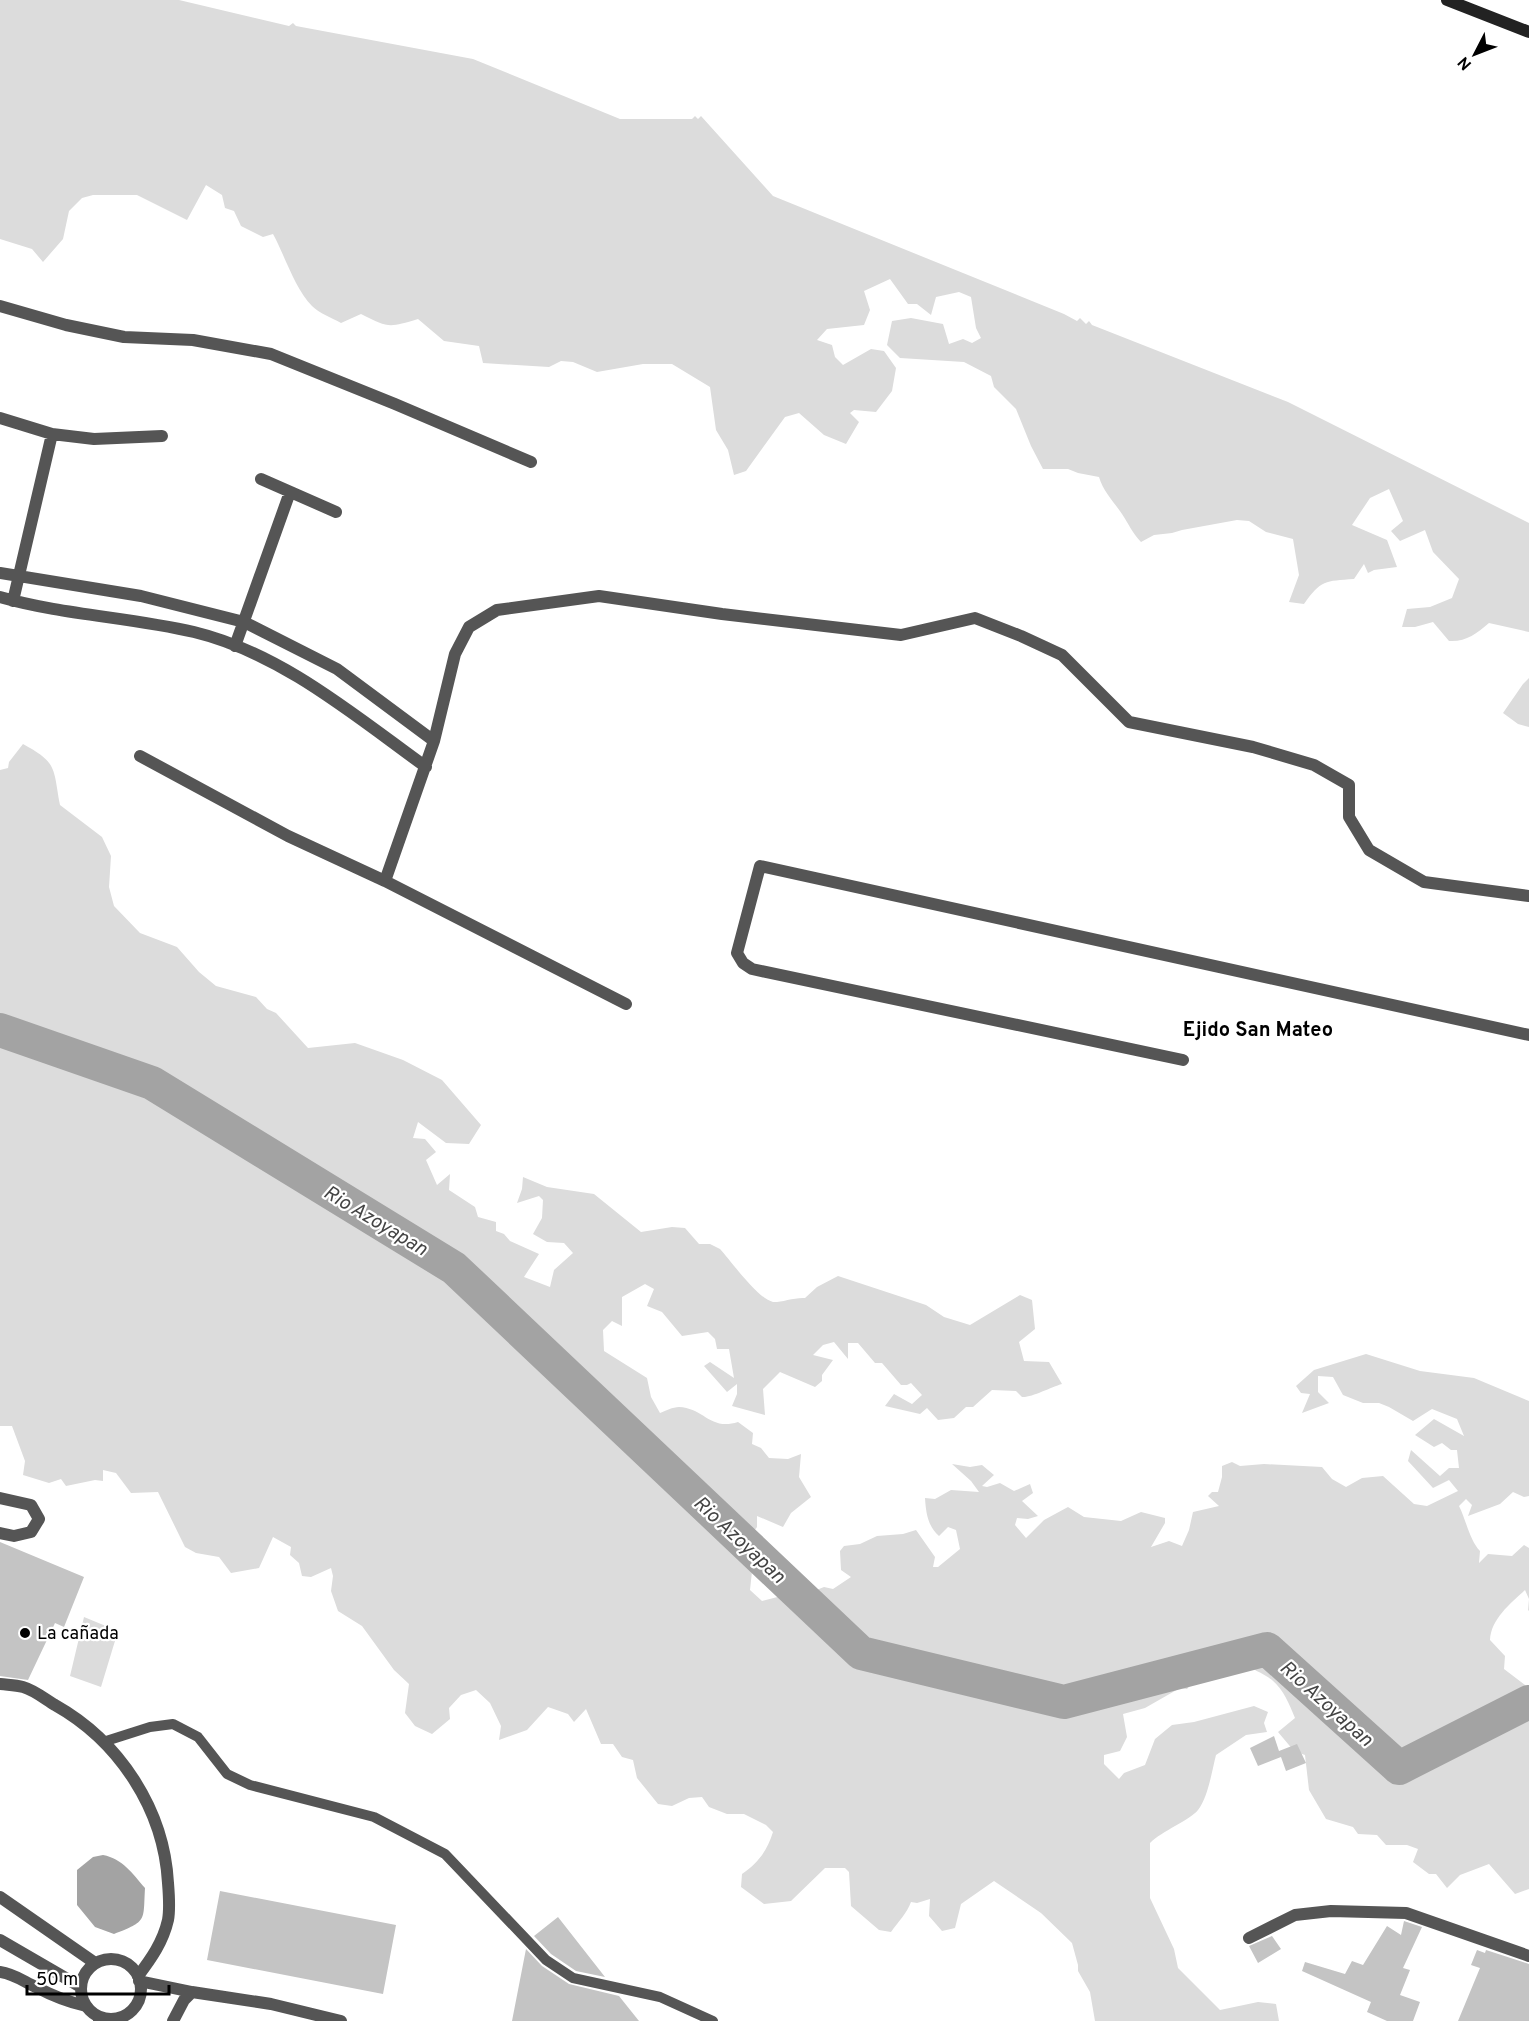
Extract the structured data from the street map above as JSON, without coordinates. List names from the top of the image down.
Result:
{
  "districts": ["Ejido San Mateo"],
  "water": ["Rio Azoyapan"],
  "places": ["La cañada"],
  "scale_bar": "50 m",
  "north": "bottom left"
}
